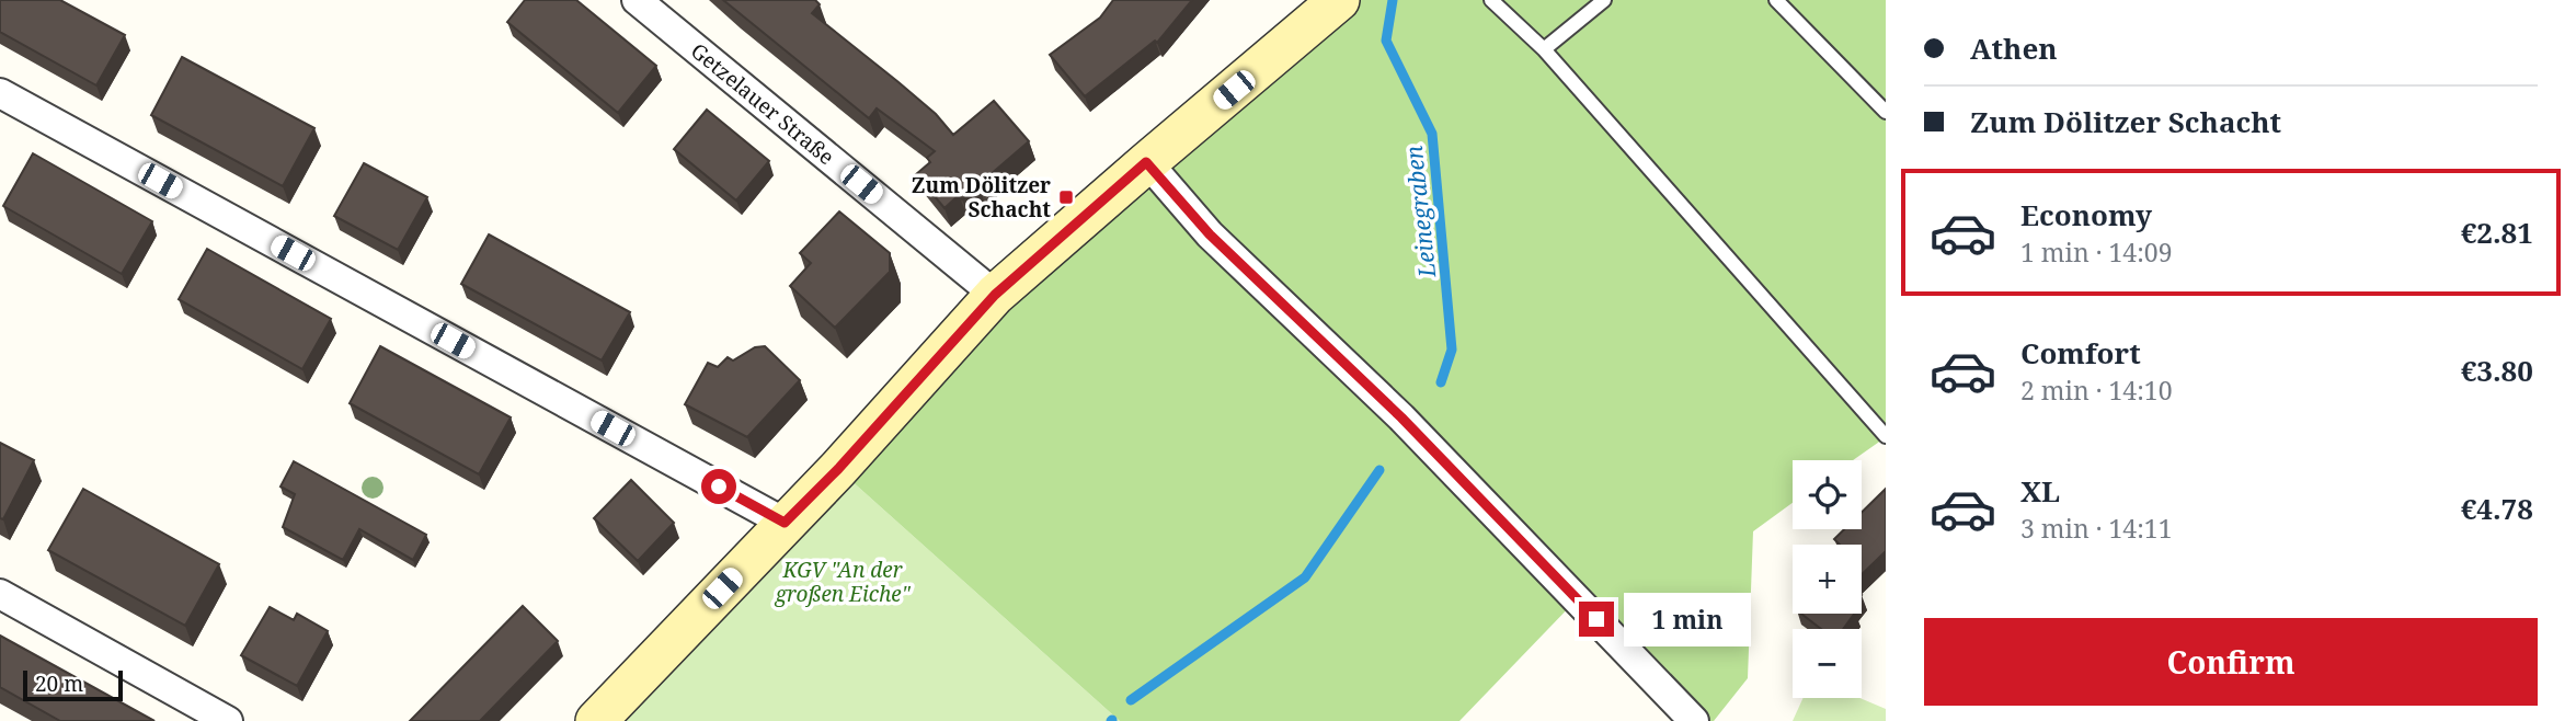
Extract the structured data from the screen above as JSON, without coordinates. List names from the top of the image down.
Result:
{
  "streets": {
    "street": ["Getzelauer Straße"]
  },
  "water": ["Leinegraben"],
  "parks": ["KGV \"An der großen Eiche\""],
  "places": {
    "transit": ["Zum Dölitzer Schacht"]
  },
  "scale_bar": "20 m",
  "page": {
    "banner": ["Athen", "Zum Dölitzer Schacht"],
    "list": [
      {
        "name": "Economy",
        "note": "1 min · 14:09",
        "value": "€2.81"
      },
      {
        "name": "Comfort",
        "note": "2 min · 14:10",
        "value": "€3.80"
      },
      {
        "name": "XL",
        "note": "3 min · 14:11",
        "value": "€4.78"
      }
    ],
    "map_buttons": ["+", "−"],
    "bubble": "1 min",
    "buttons": "Confirm",
    "scale": "20 m"
  }
}
